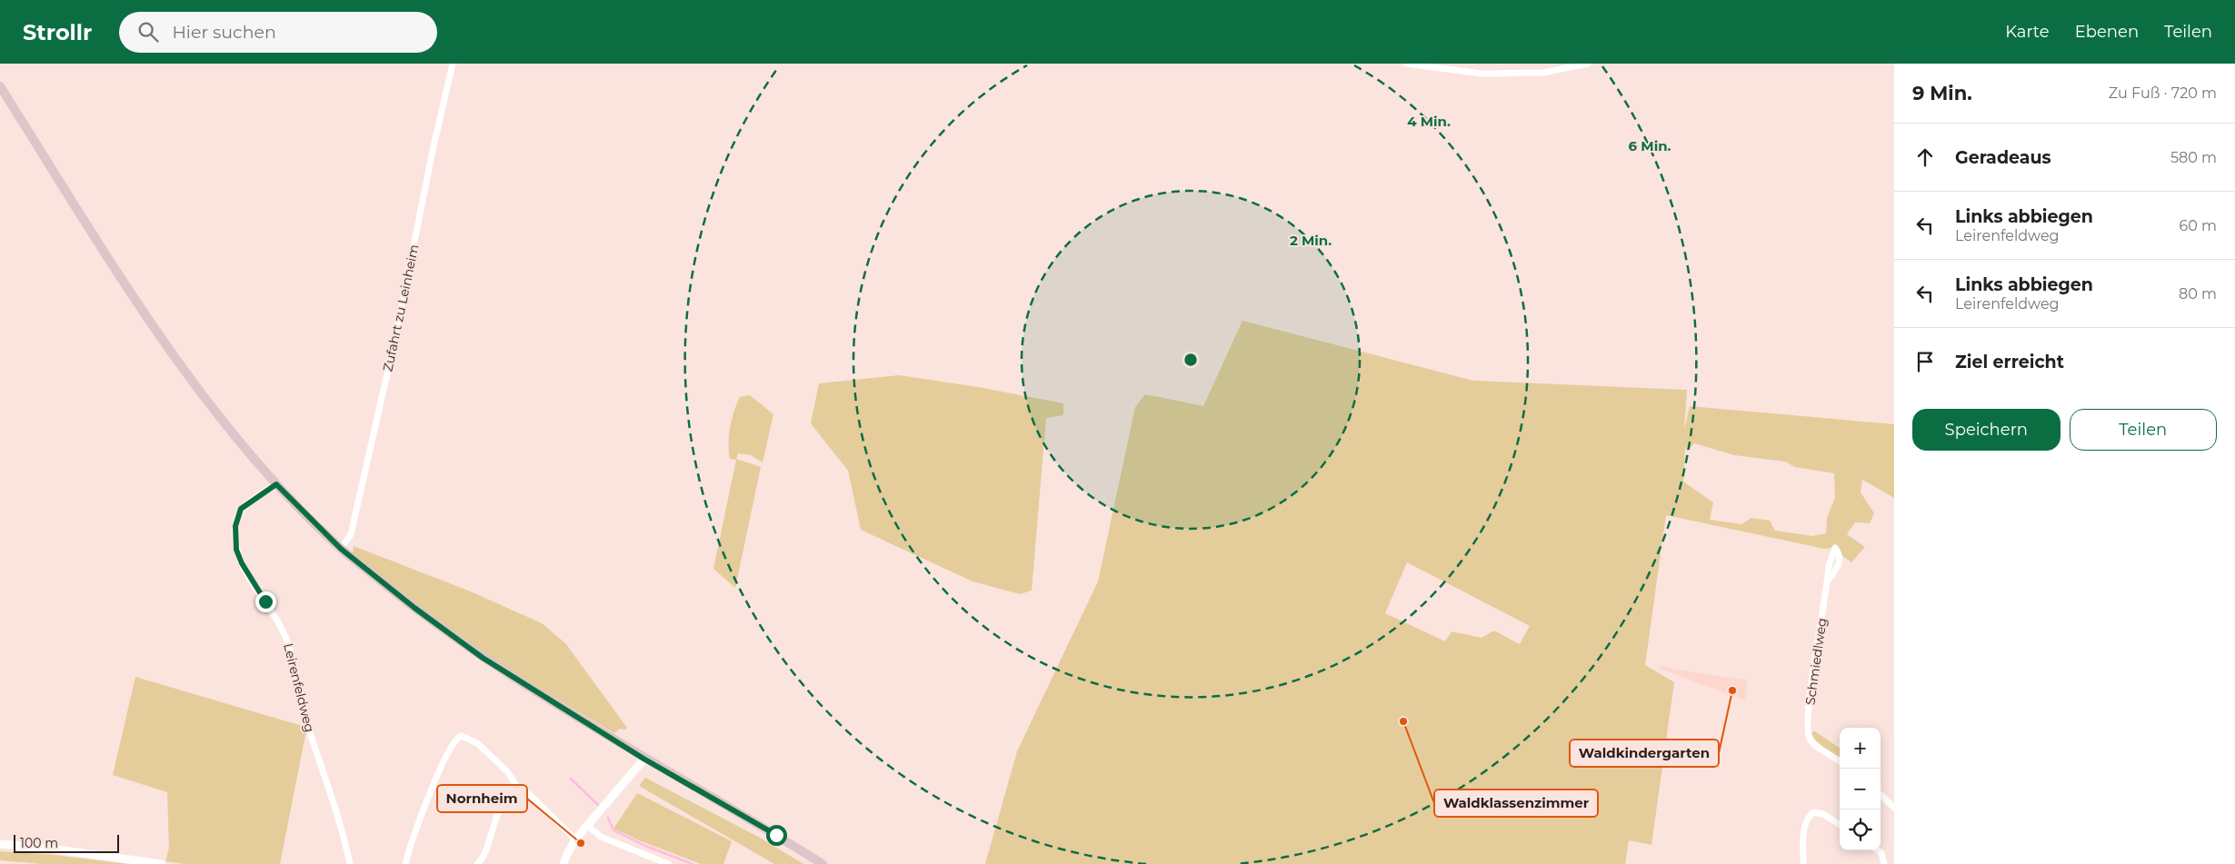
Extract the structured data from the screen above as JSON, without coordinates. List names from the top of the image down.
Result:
{
  "streets": {
    "street": ["Zufahrt zu Leinheim", "Schmiedlweg", "Leirenfeldweg"]
  },
  "places": ["Waldkindergarten", "Waldklassenzimmer", "Nornheim"],
  "scale_bar": "100 m",
  "page": {
    "header": "Strollr",
    "search": "Hier suchen",
    "nav": ["Karte", "Ebenen", "Teilen"],
    "heading": ["9 Min.", "Zu Fuß · 720 m"],
    "list": [
      ["Geradeaus", "580 m"],
      ["Links abbiegen", "Leirenfeldweg", "60 m"],
      ["Links abbiegen", "Leirenfeldweg", "80 m"],
      "Ziel erreicht"
    ],
    "buttons": ["Speichern", "Teilen"],
    "map_buttons": ["+", "−"],
    "scale": "100 m"
  },
  "rings": ["4 Min.", "6 Min.", "2 Min."]
}
